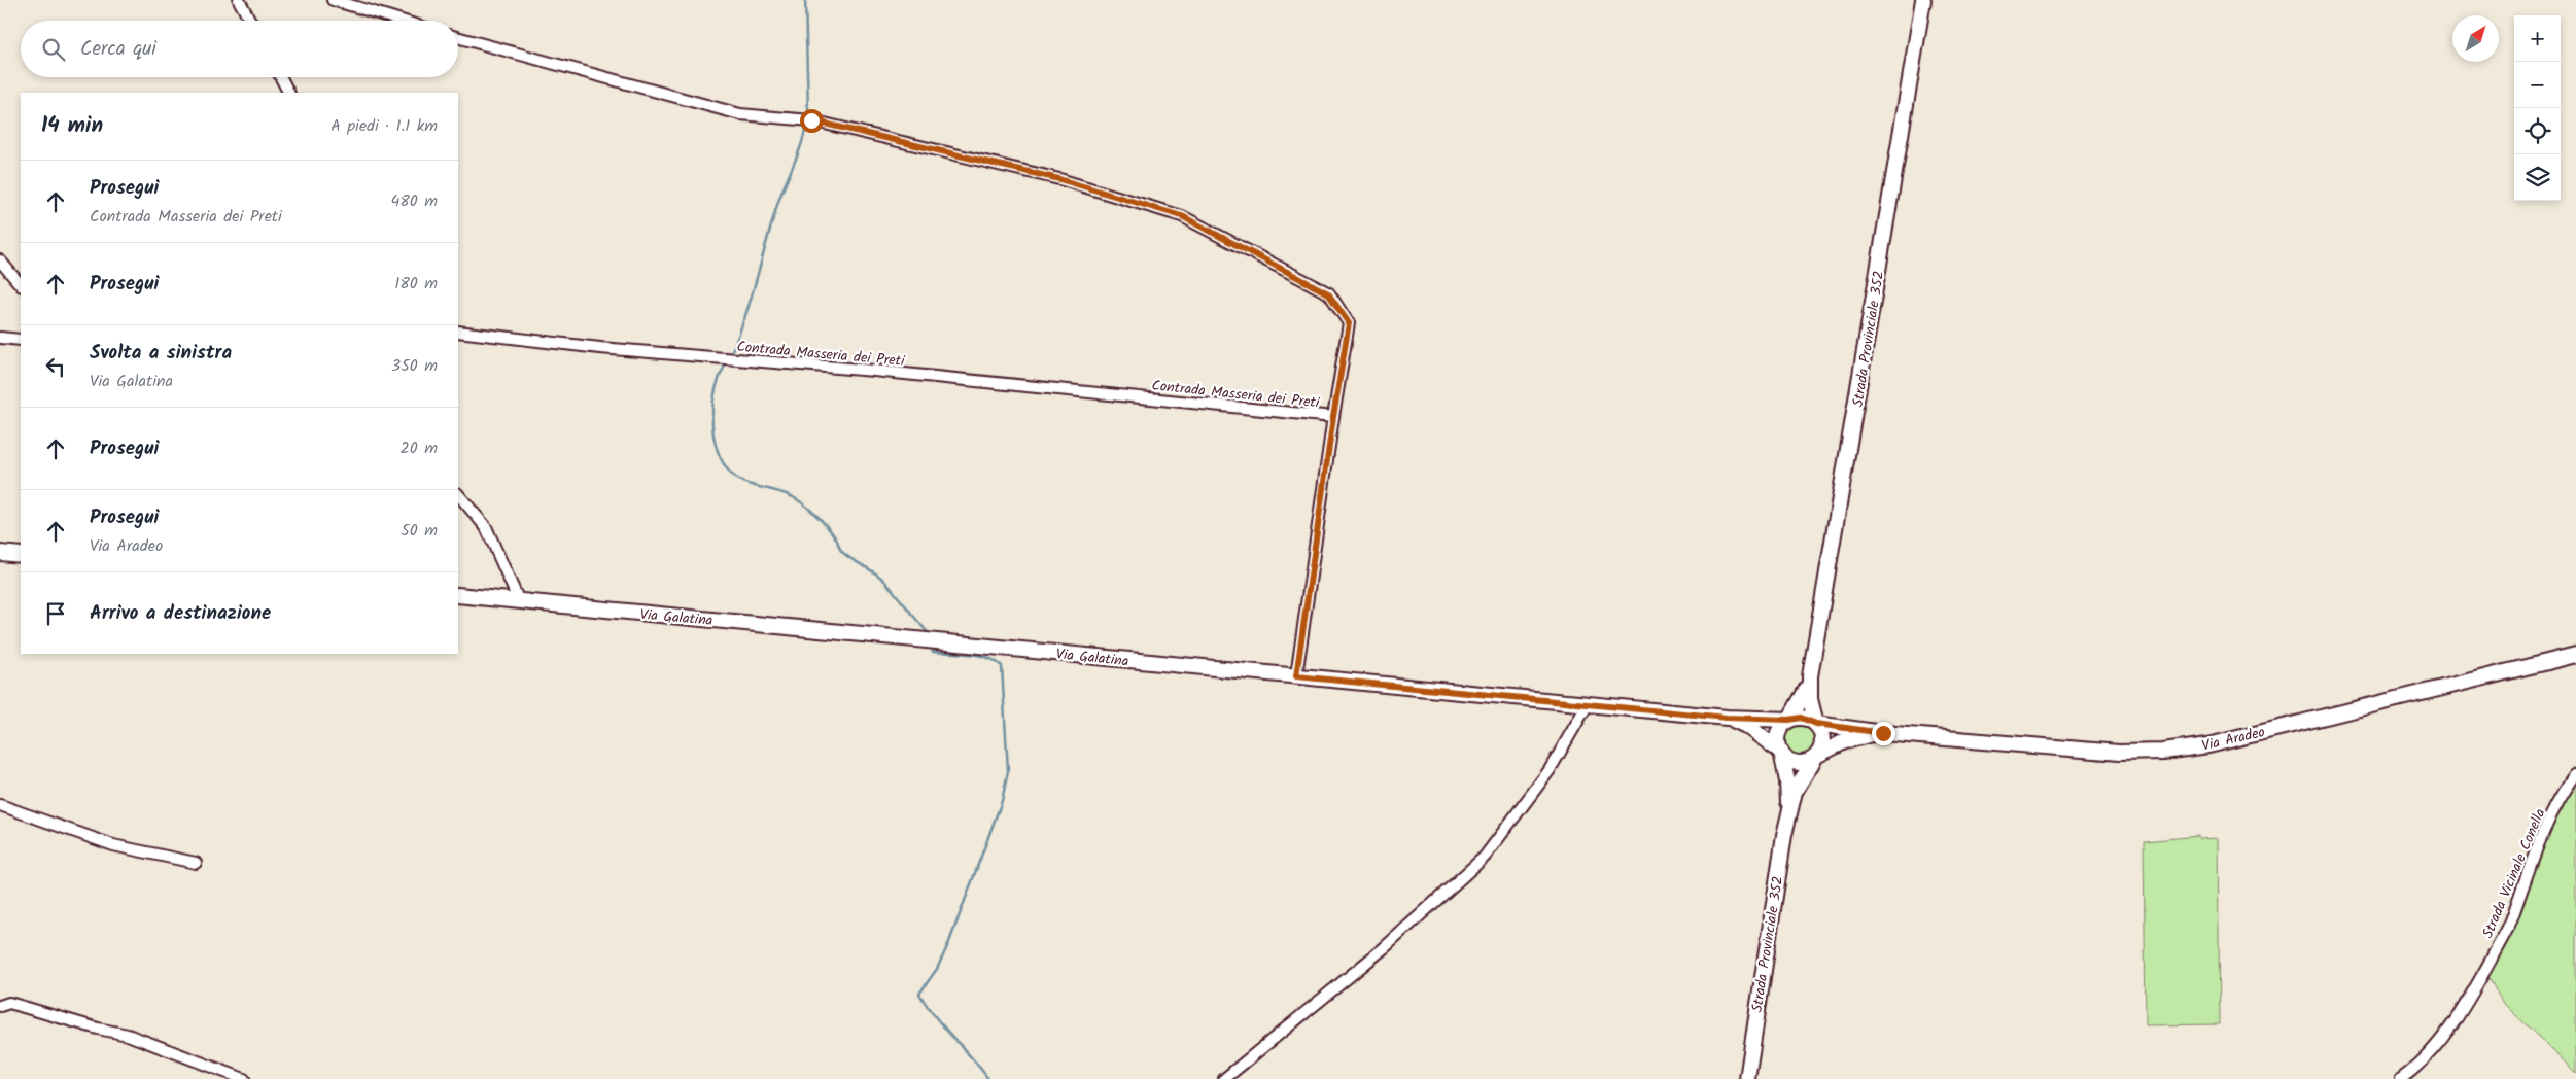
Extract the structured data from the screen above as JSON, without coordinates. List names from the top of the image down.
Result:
{
  "streets": {
    "main road": ["Strada Provinciale 352", "Via Galatina", "Via Aradeo"],
    "street": ["Contrada Masseria dei Preti", "Strada Vicinale Conella"]
  },
  "crossings": [
    ["Strada Provinciale 352", "Via Galatina"],
    ["Strada Provinciale 352", "Via Aradeo"],
    ["Via Galatina", "Via Aradeo"]
  ],
  "north": "top right",
  "page": {
    "map_buttons": ["+", "−"],
    "search": "Cerca qui",
    "heading": ["14 min", "A piedi · 1.1 km"],
    "list": [
      ["Prosegui", "Contrada Masseria dei Preti", "480 m"],
      ["Prosegui", "180 m"],
      ["Svolta a sinistra", "Via Galatina", "350 m"],
      ["Prosegui", "20 m"],
      ["Prosegui", "Via Aradeo", "50 m"],
      "Arrivo a destinazione"
    ]
  }
}
